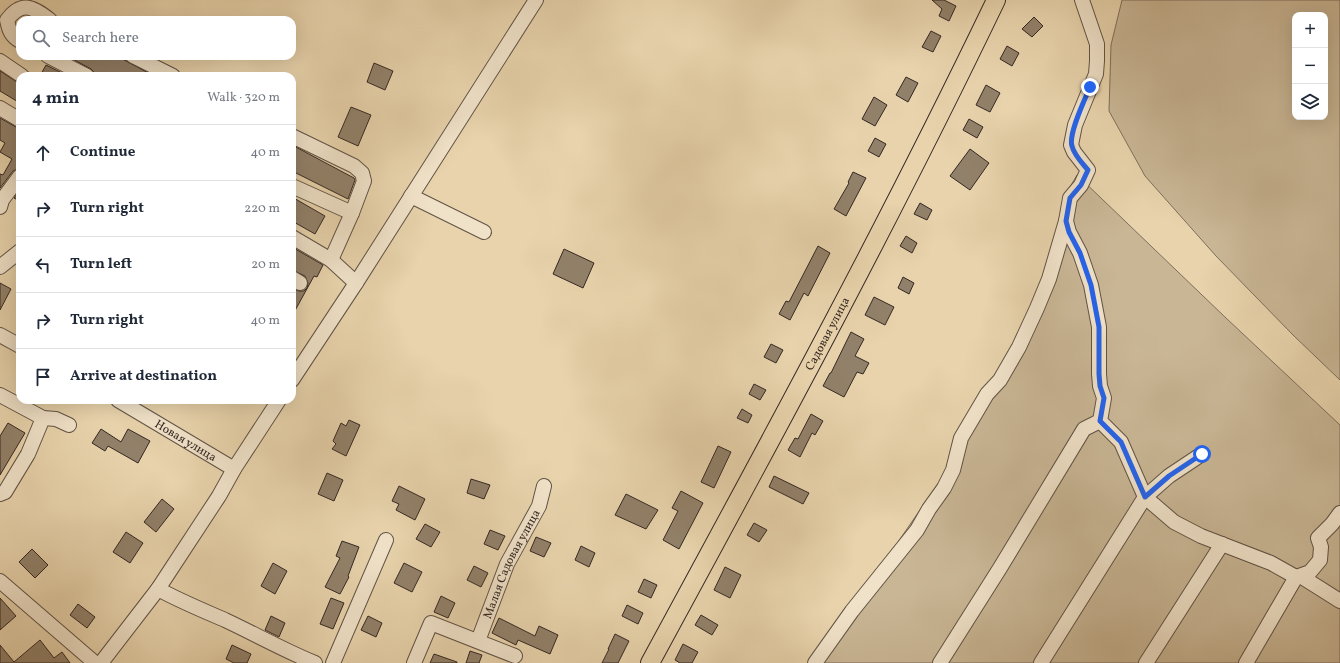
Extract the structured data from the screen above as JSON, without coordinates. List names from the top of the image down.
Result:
{
  "streets": {
    "main road": ["Садовая улица"],
    "street": ["Новая улица", "Малая Садовая улица"]
  },
  "page": {
    "map_buttons": ["+", "−"],
    "search": "Search here",
    "heading": ["4 min", "Walk · 320 m"],
    "list": [
      ["Continue", "40 m"],
      ["Turn right", "220 m"],
      ["Turn left", "20 m"],
      ["Turn right", "40 m"],
      "Arrive at destination"
    ]
  }
}
